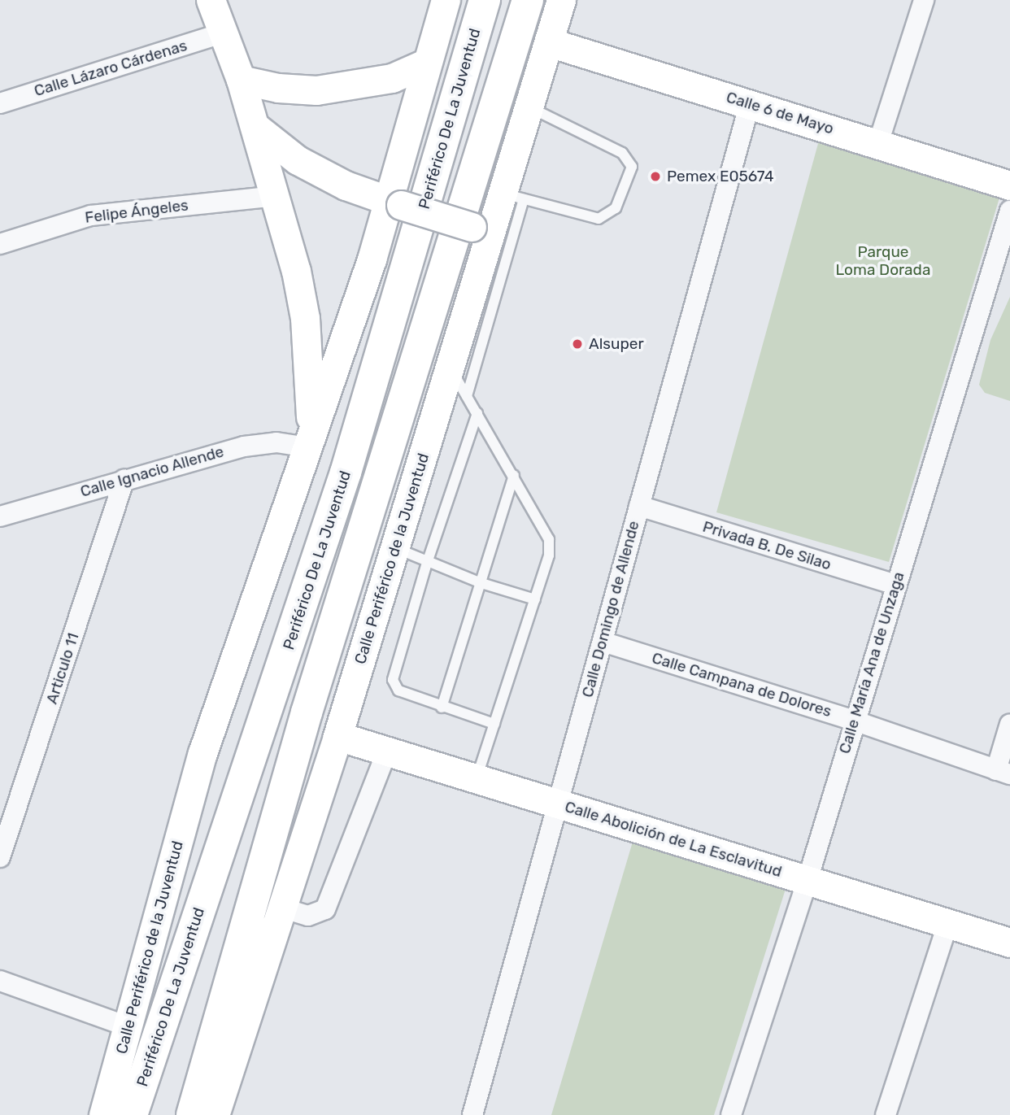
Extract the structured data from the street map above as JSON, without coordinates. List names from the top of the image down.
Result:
{
  "streets": {
    "highway": ["Periférico De La Juventud"],
    "main road": ["Calle 6 de Mayo", "Calle Periférico de la Juventud", "Calle Abolición de La Esclavitud"],
    "street": [
      "Calle Lázaro Cárdenas",
      "Felipe Ángeles",
      "Calle Ignacio Allende",
      "Privada B. De Silao",
      "Calle Domingo de Allende",
      "Calle María Ana de Unzaga",
      "Articulo 11",
      "Calle Campana de Dolores"
    ]
  },
  "crossings": [
    ["Calle 6 de Mayo", "Calle Periférico de la Juventud"],
    ["Calle 6 de Mayo", "Calle Domingo de Allende"],
    ["Calle Ignacio Allende", "Calle Periférico de la Juventud"],
    ["Calle Ignacio Allende", "Articulo 11"],
    ["Privada B. De Silao", "Calle Domingo de Allende"],
    ["Privada B. De Silao", "Calle María Ana de Unzaga"],
    ["Calle Periférico de la Juventud", "Calle Abolición de La Esclavitud"],
    ["Calle Domingo de Allende", "Calle Campana de Dolores"],
    ["Calle Domingo de Allende", "Calle Abolición de La Esclavitud"],
    ["Calle María Ana de Unzaga", "Calle Campana de Dolores"],
    ["Calle María Ana de Unzaga", "Calle Abolición de La Esclavitud"]
  ],
  "parks": ["Parque Loma Dorada"],
  "places": ["Pemex E05674", "Alsuper"]
}
